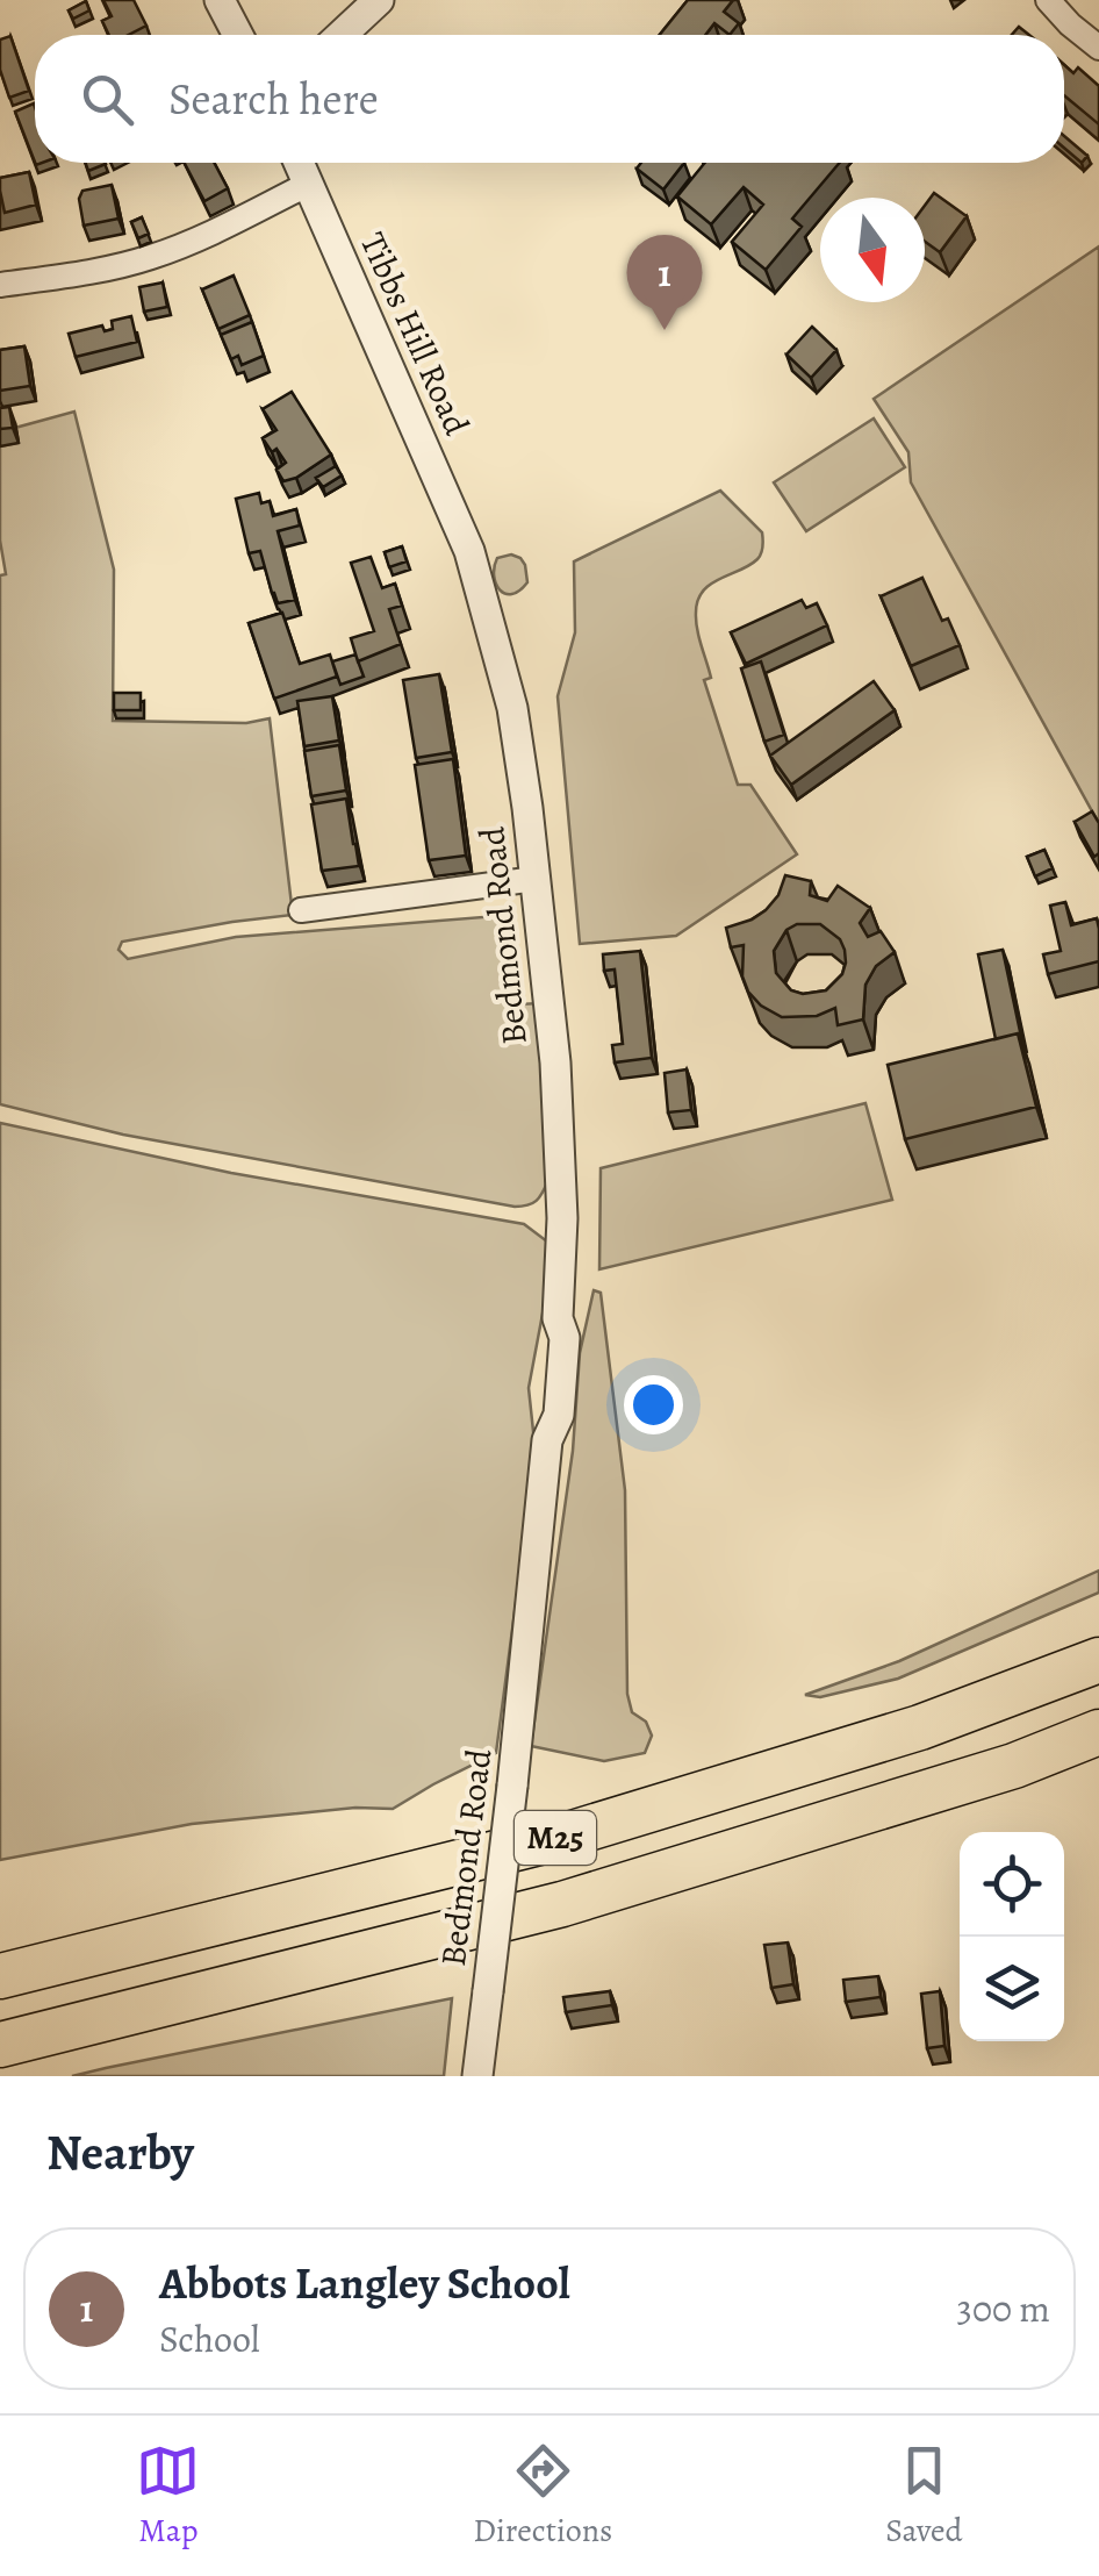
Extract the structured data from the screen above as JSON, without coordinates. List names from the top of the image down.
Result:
{
  "streets": {
    "highway": ["M25"],
    "street": ["Tibbs Hill Road", "Bedmond Road"]
  },
  "crossings": [
    ["Tibbs Hill Road", "Bedmond Road"]
  ],
  "north": "bottom",
  "page": {
    "search": "Search here",
    "pins": "1",
    "heading": "Nearby",
    "list": [
      {
        "mark": "1",
        "name": "Abbots Langley School",
        "note": "School",
        "value": "300 m"
      }
    ],
    "nav": ["Map", "Directions", "Saved"]
  }
}
